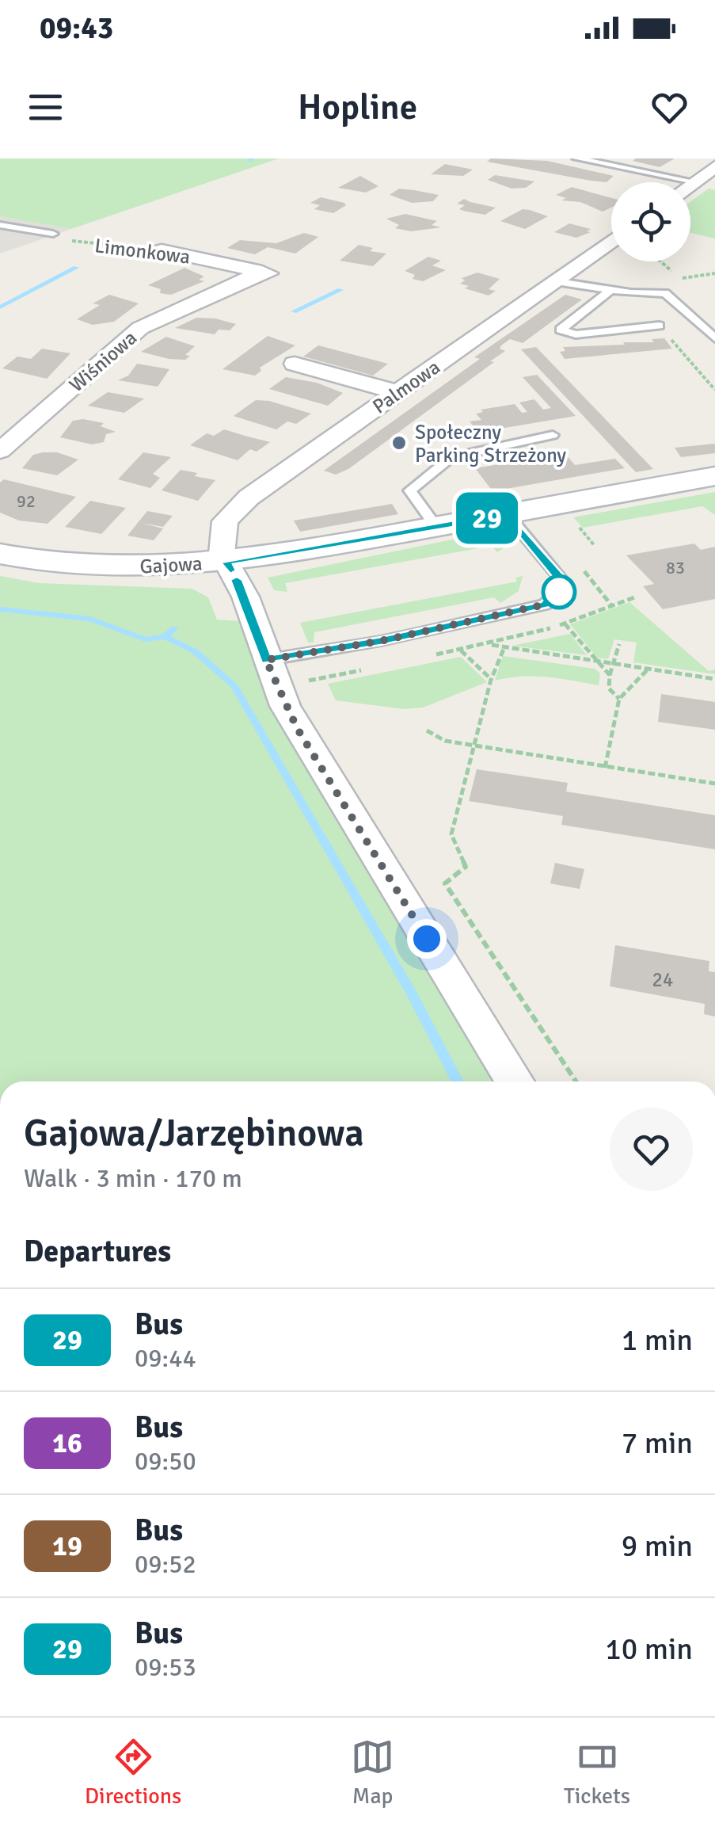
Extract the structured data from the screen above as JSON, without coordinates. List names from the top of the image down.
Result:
{
  "streets": {
    "street": [
      "Limonkowa",
      "Wiśniowa",
      "Palmowa",
      "Gajowa"
    ]
  },
  "crossings": [
    ["Limonkowa", "Wiśniowa"],
    ["Palmowa", "Gajowa"]
  ],
  "places": ["Społeczny Parking Strzeżony"],
  "lines": ["bus line 29"],
  "house_numbers": ["92", "83", "24"],
  "page": {
    "status": "09:43",
    "header": "Hopline",
    "on_map": "29",
    "heading": [
      ["Gajowa/Jarzębinowa", "Walk · 3 min · 170 m"],
      "Departures"
    ],
    "list": [
      {
        "mark": "29",
        "name": "Bus",
        "note": "09:44",
        "value": "1 min"
      },
      {
        "mark": "16",
        "name": "Bus",
        "note": "09:50",
        "value": "7 min"
      },
      {
        "mark": "19",
        "name": "Bus",
        "note": "09:52",
        "value": "9 min"
      },
      {
        "mark": "29",
        "name": "Bus",
        "note": "09:53",
        "value": "10 min"
      }
    ],
    "tabs": ["Directions", "Map", "Tickets"]
  }
}
